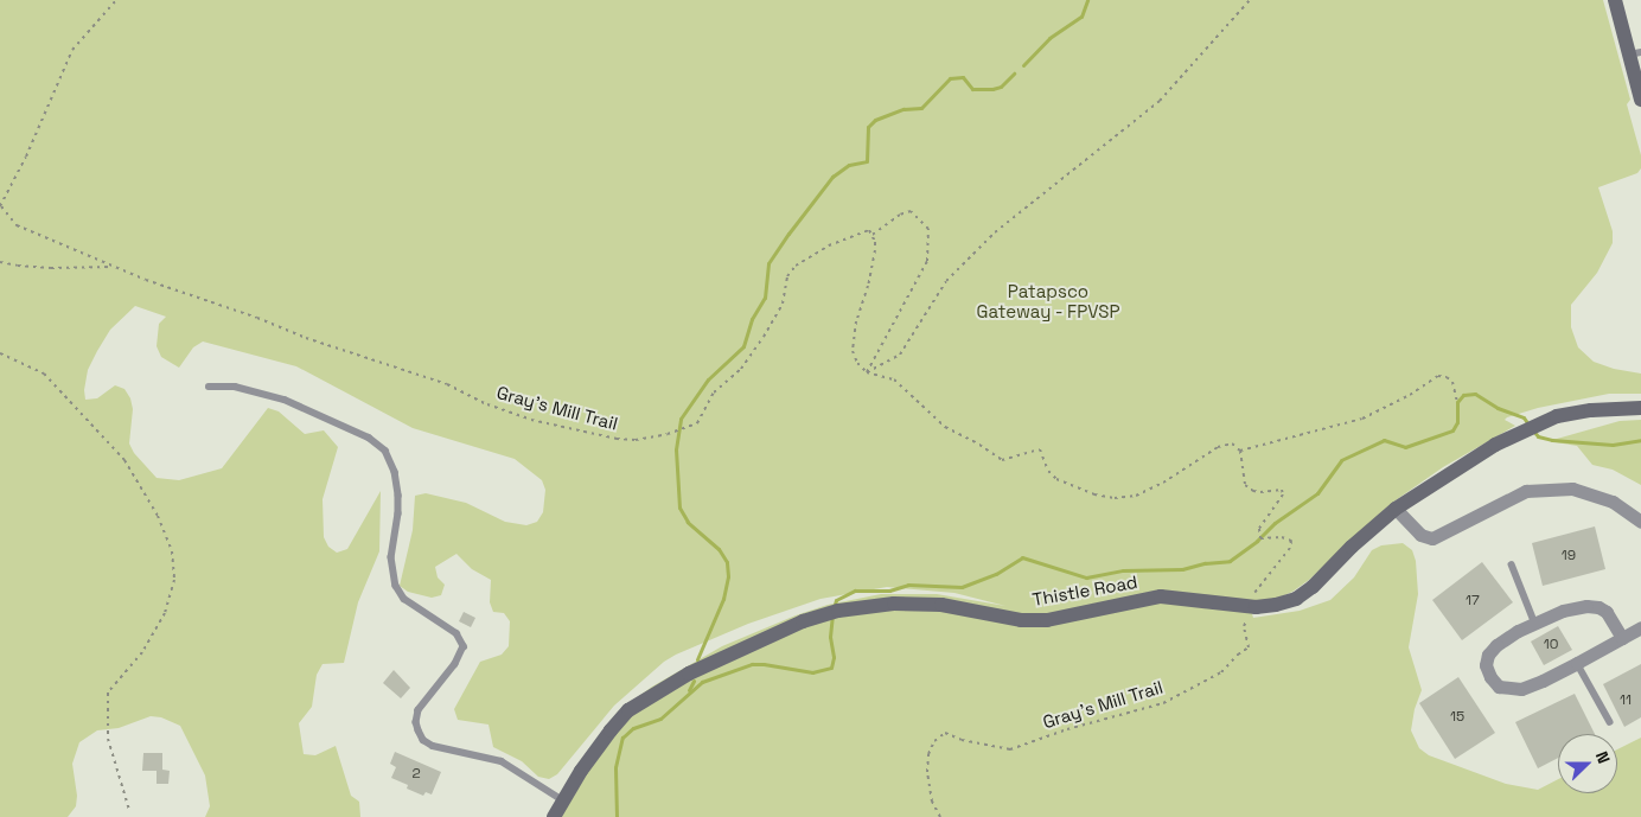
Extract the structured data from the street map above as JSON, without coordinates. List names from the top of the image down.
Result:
{
  "streets": {
    "street": ["Thistle Road"],
    "path": ["Gray's Mill Trail"]
  },
  "crossings": [
    ["Gray's Mill Trail", "Thistle Road"]
  ],
  "parks": ["Patapsco Gateway - FPVSP"],
  "house_numbers": [
    "19",
    "17",
    "10",
    "11",
    "15",
    "2"
  ],
  "north": "right"
}
